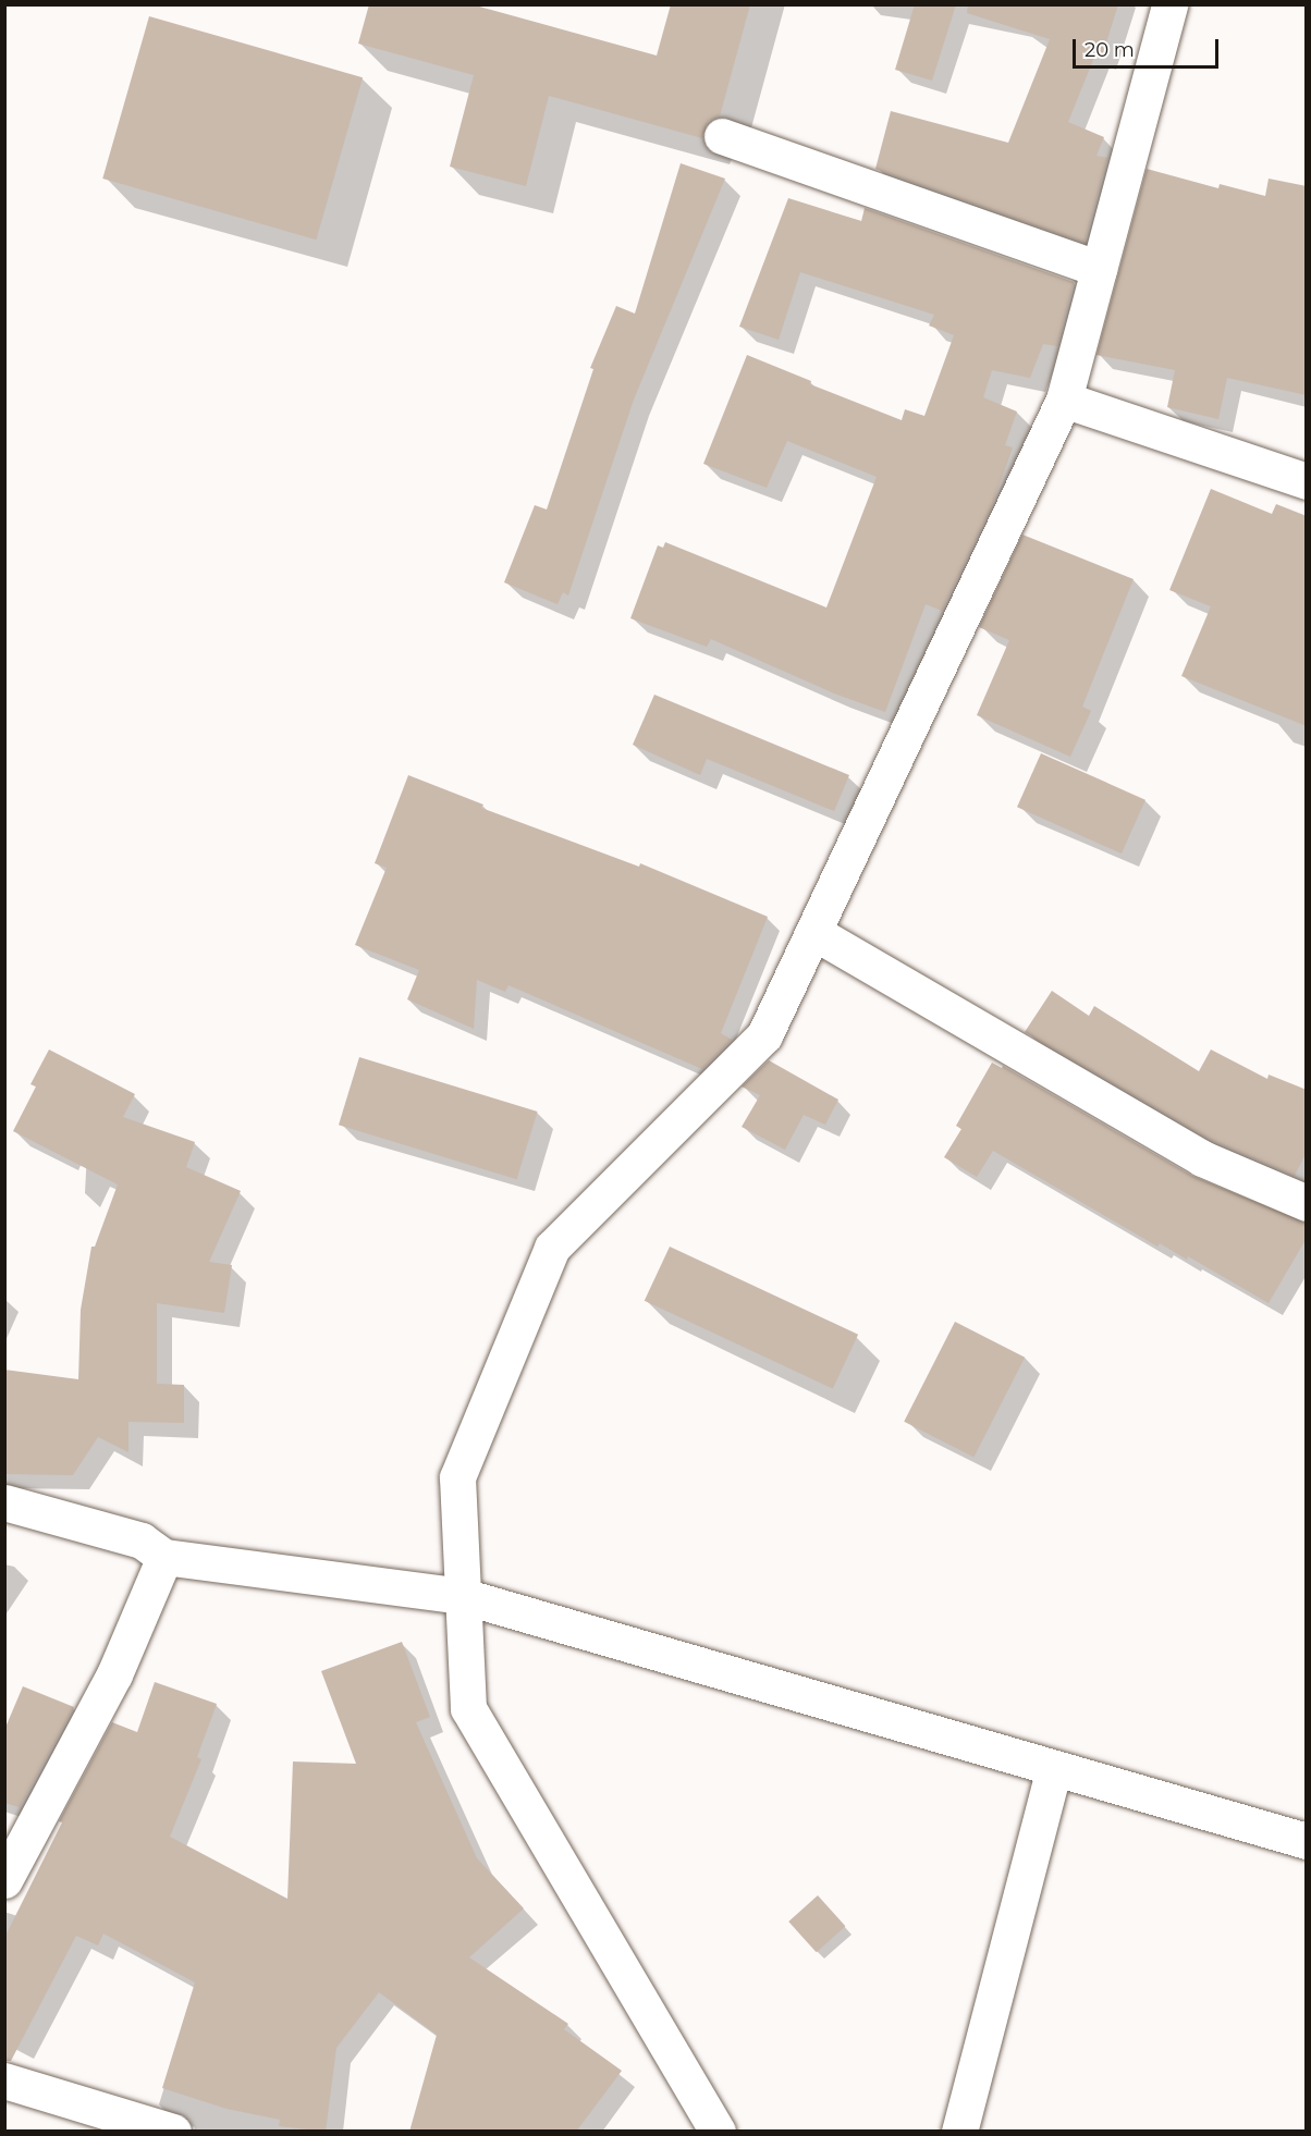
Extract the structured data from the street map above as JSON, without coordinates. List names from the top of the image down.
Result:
{
  "scale_bar": "20 m"
}
